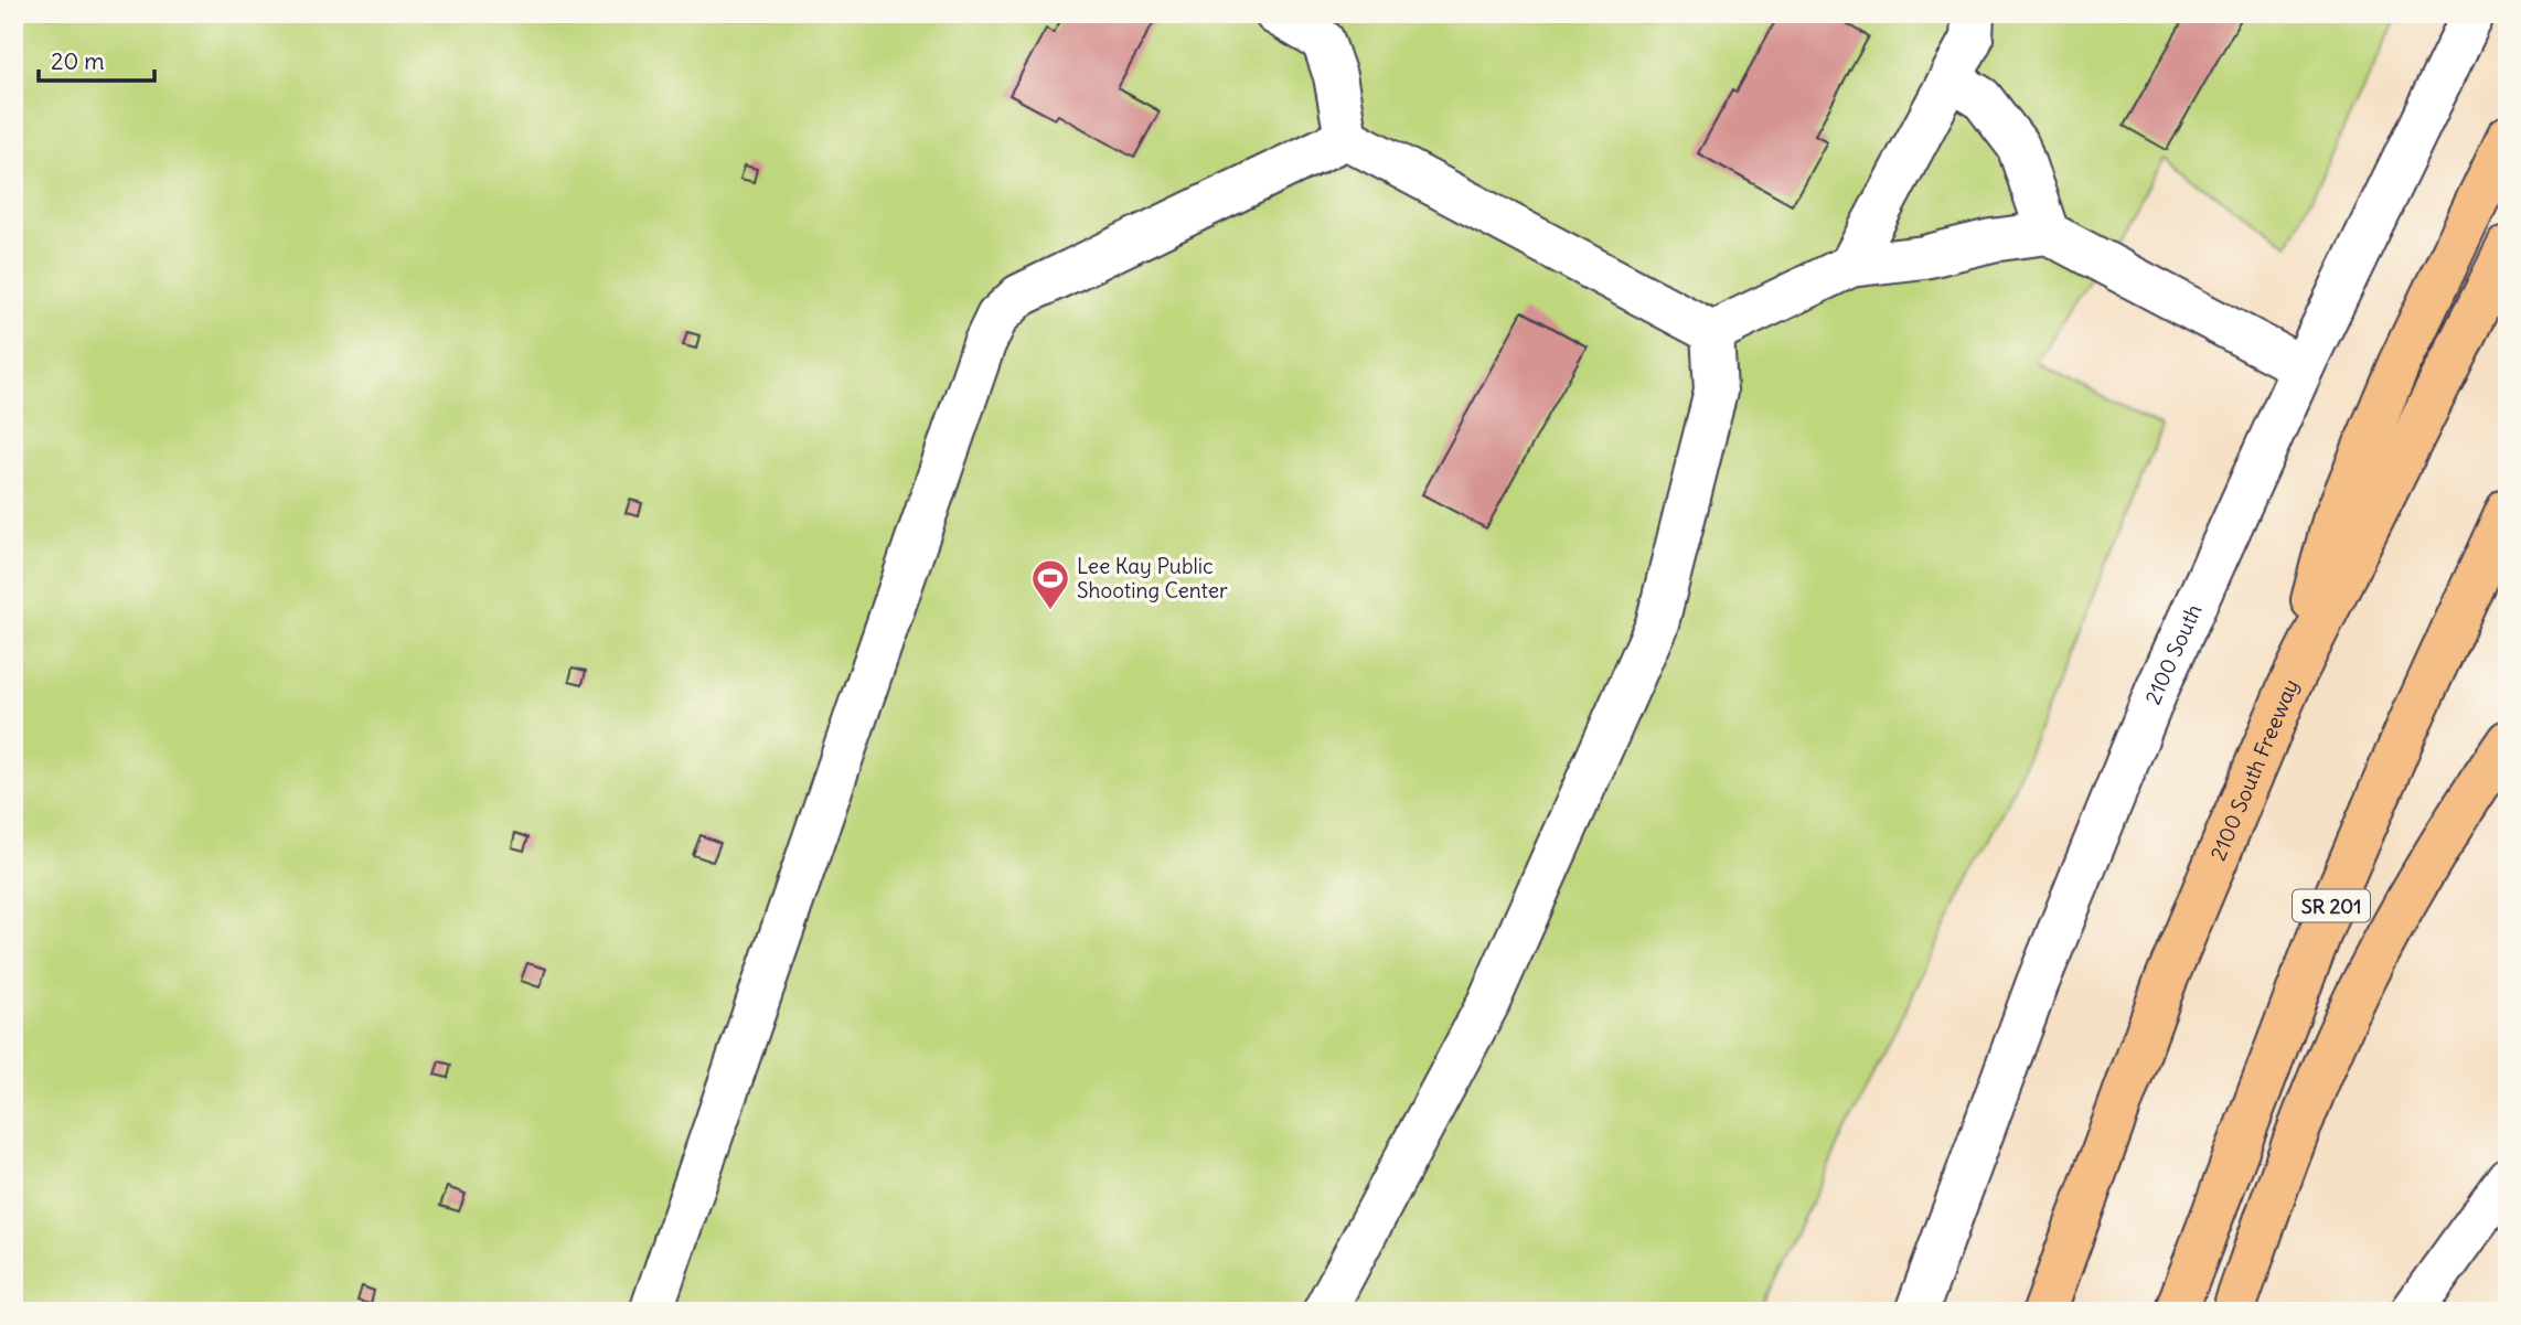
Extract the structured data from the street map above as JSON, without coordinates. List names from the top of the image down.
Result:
{
  "streets": {
    "highway": ["2100 South Freeway", "SR 201"],
    "street": ["2100 South"]
  },
  "places": {
    "sports": ["Lee Kay Public Shooting Center"]
  },
  "scale_bar": "20 m"
}
